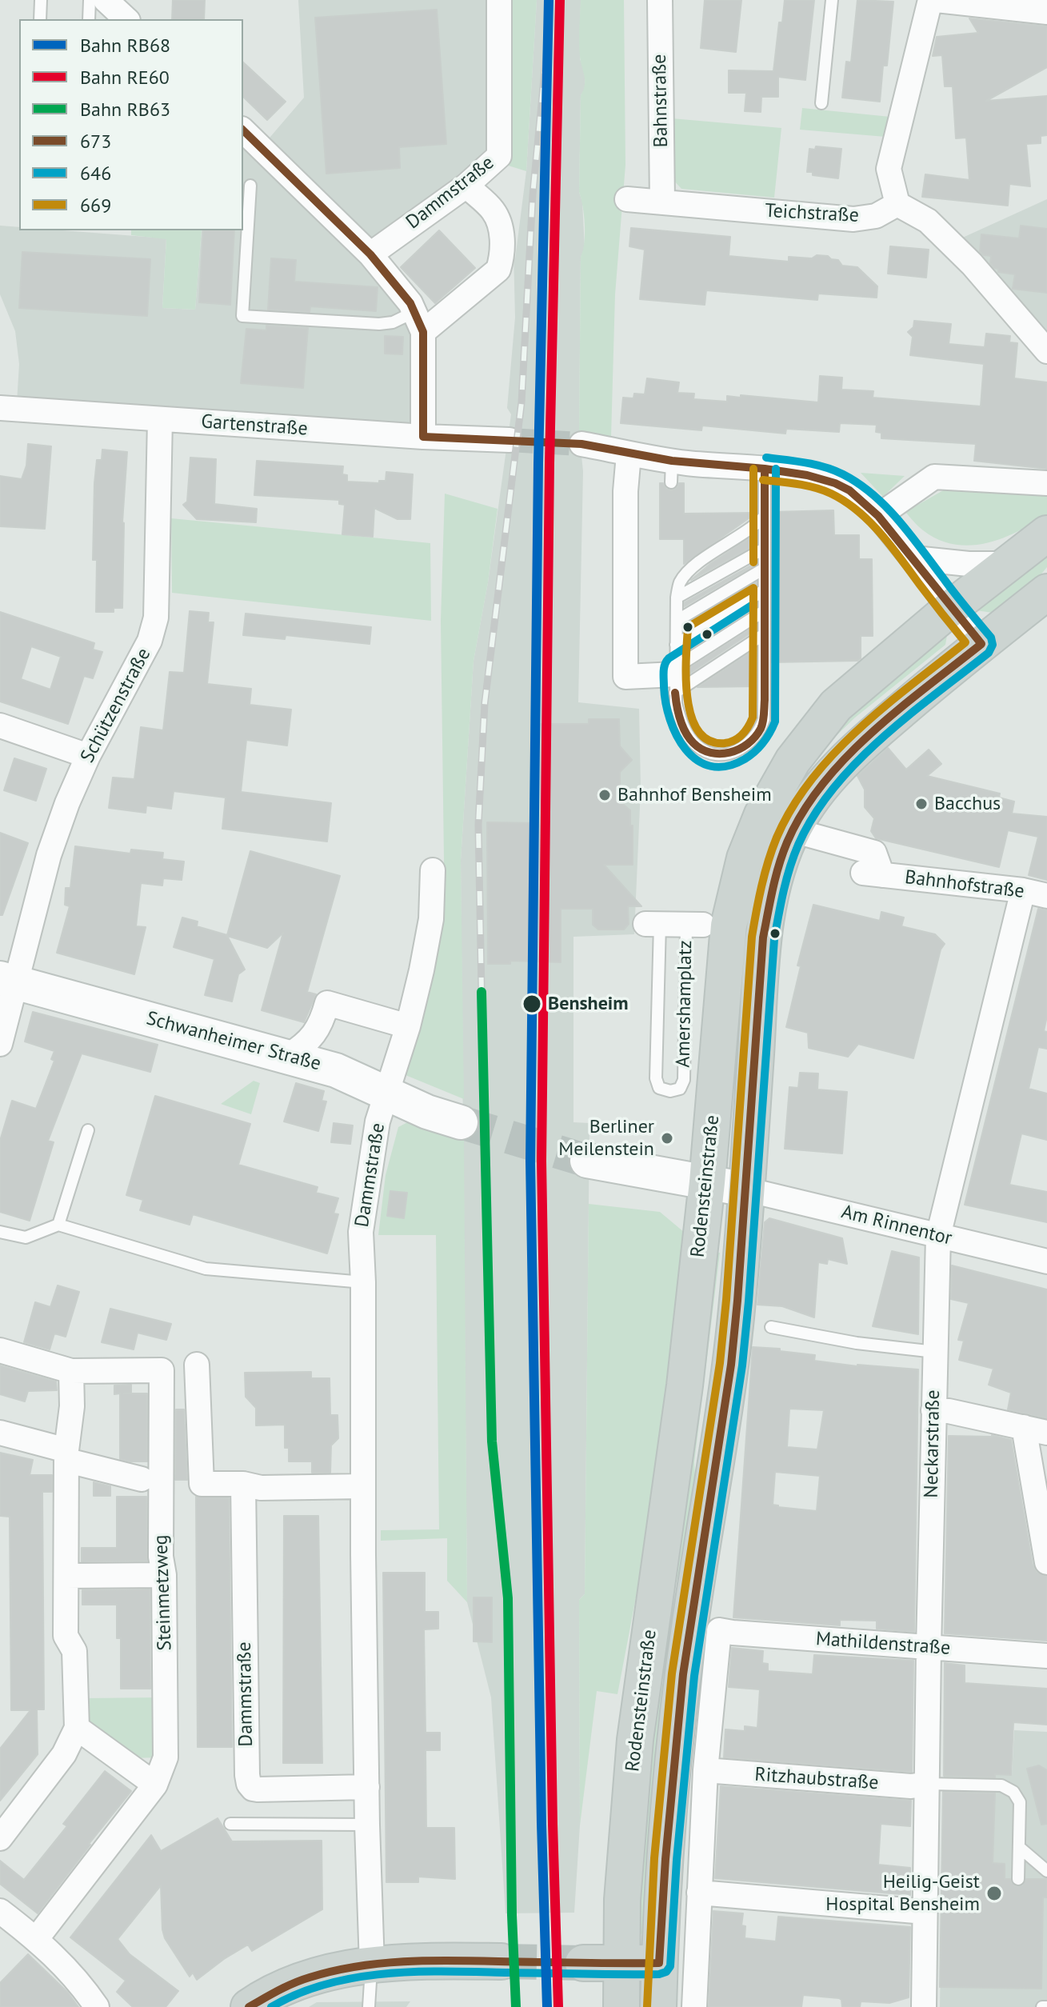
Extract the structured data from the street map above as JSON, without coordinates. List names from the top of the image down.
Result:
{
  "streets": {
    "main road": ["Schwanheimer Straße", "Rodensteinstraße"],
    "street": [
      "Bahnstraße",
      "Dammstraße",
      "Teichstraße",
      "Gartenstraße",
      "Schützenstraße",
      "Bahnhofstraße",
      "Amershamplatz",
      "Am Rinnentor",
      "Neckarstraße",
      "Steinmetzweg",
      "Mathildenstraße",
      "Ritzhaubstraße"
    ]
  },
  "crossings": [
    ["Bahnstraße", "Teichstraße"],
    ["Dammstraße", "Schwanheimer Straße"],
    ["Gartenstraße", "Schützenstraße"],
    ["Schützenstraße", "Schwanheimer Straße"],
    ["Bahnhofstraße", "Rodensteinstraße"],
    ["Bahnhofstraße", "Neckarstraße"],
    ["Amershamplatz", "Rodensteinstraße"],
    ["Rodensteinstraße", "Am Rinnentor"],
    ["Am Rinnentor", "Neckarstraße"],
    ["Neckarstraße", "Mathildenstraße"],
    ["Neckarstraße", "Ritzhaubstraße"],
    ["Mathildenstraße", "Ritzhaubstraße"]
  ],
  "places": [
    "Bahnhof Bensheim",
    "Bacchus",
    "Bensheim",
    "Berliner Meilenstein",
    "Heilig-Geist Hospital Bensheim"
  ],
  "lines": [
    "rail line RB68",
    "rail line RE60",
    "transit line 673",
    "transit line 646",
    "transit line 669",
    "rail line RB63"
  ],
  "legend": [
    "Bahn RB68",
    "Bahn RE60",
    "Bahn RB63",
    "673",
    "646",
    "669"
  ]
}
